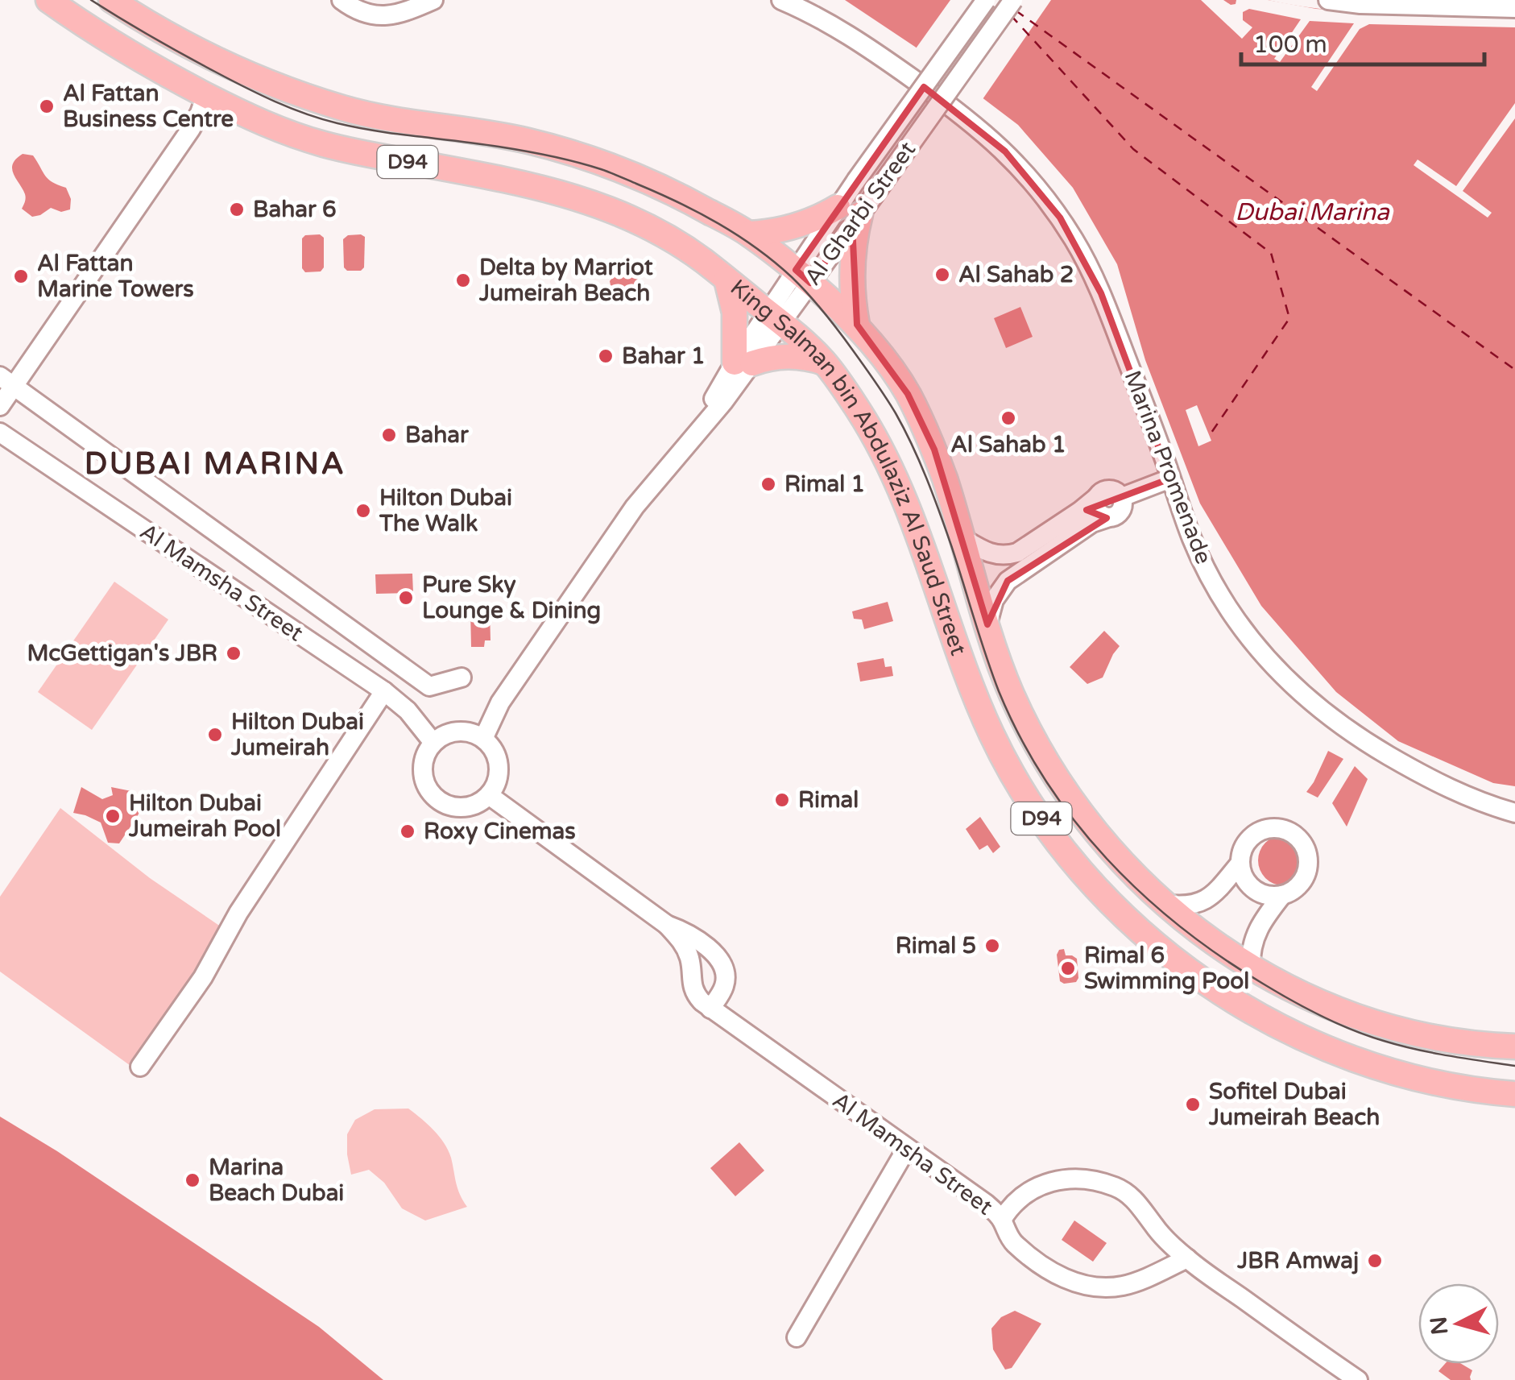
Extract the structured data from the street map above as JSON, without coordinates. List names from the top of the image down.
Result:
{
  "streets": {
    "main road": ["D94", "King Salman bin Abdulaziz Al Saud Street"],
    "street": ["Al Gharbi Street", "Marina Promenade", "Al Mamsha Street"]
  },
  "crossings": [
    ["Al Gharbi Street", "King Salman bin Abdulaziz Al Saud Street"],
    ["Al Gharbi Street", "Al Mamsha Street"]
  ],
  "districts": ["DUBAI MARINA"],
  "water": ["Dubai Marina"],
  "places": [
    "Al Fattan Business Centre",
    "Bahar 6",
    "Al Sahab 2",
    "Al Fattan Marine Towers",
    "Delta by Marriot Jumeirah Beach",
    "Bahar 1",
    "Al Sahab 1",
    "Bahar",
    "Rimal 1",
    "Hilton Dubai The Walk",
    "Pure Sky Lounge & Dining",
    "McGettigan's JBR",
    "Hilton Dubai Jumeirah",
    "Rimal",
    "Hilton Dubai Jumeirah Pool",
    "Roxy Cinemas",
    "Rimal 5",
    "Rimal 6 Swimming Pool",
    "Sofitel Dubai Jumeirah Beach",
    "Marina Beach Dubai",
    "JBR Amwaj"
  ],
  "scale_bar": "100 m",
  "north": "left"
}
